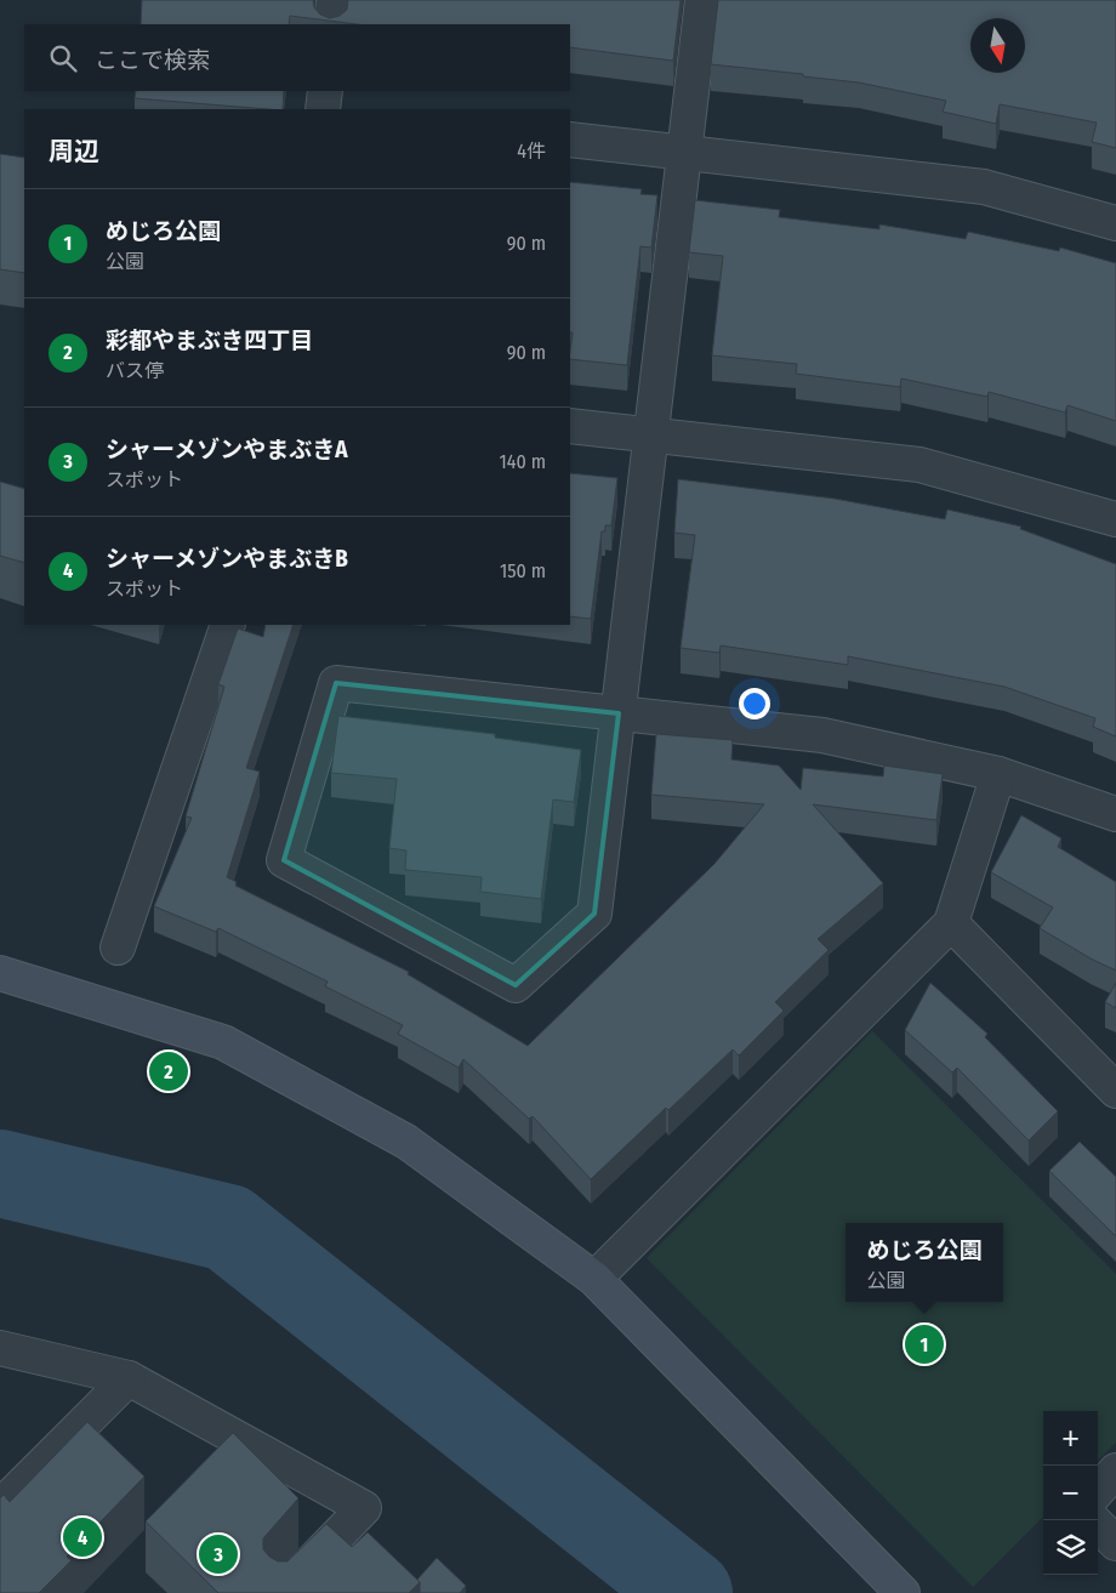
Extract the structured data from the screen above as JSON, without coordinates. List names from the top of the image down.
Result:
{
  "north": "bottom",
  "page": {
    "search": "ここで検索",
    "heading": ["周辺", "4件"],
    "list": [
      {
        "mark": "1",
        "name": "めじろ公園",
        "note": "公園",
        "value": "90 m"
      },
      {
        "mark": "2",
        "name": "彩都やまぶき四丁目",
        "note": "バス停",
        "value": "90 m"
      },
      {
        "mark": "3",
        "name": "シャーメゾンやまぶきA",
        "note": "スポット",
        "value": "140 m"
      },
      {
        "mark": "4",
        "name": "シャーメゾンやまぶきB",
        "note": "スポット",
        "value": "150 m"
      }
    ],
    "pins": [
      "2",
      "1",
      "4",
      "3"
    ],
    "popup": ["めじろ公園", "公園"],
    "map_buttons": ["+", "−"]
  }
}
